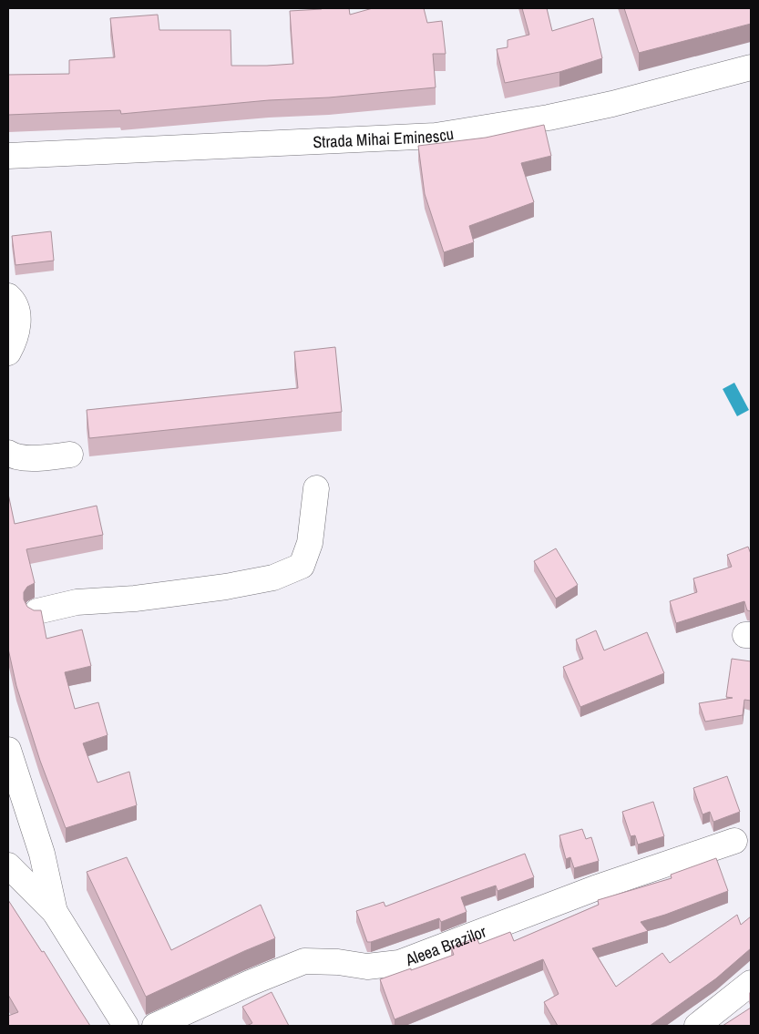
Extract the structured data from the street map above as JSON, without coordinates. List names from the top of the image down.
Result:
{
  "streets": {
    "street": ["Strada Mihai Eminescu", "Aleea Brazilor"]
  }
}
